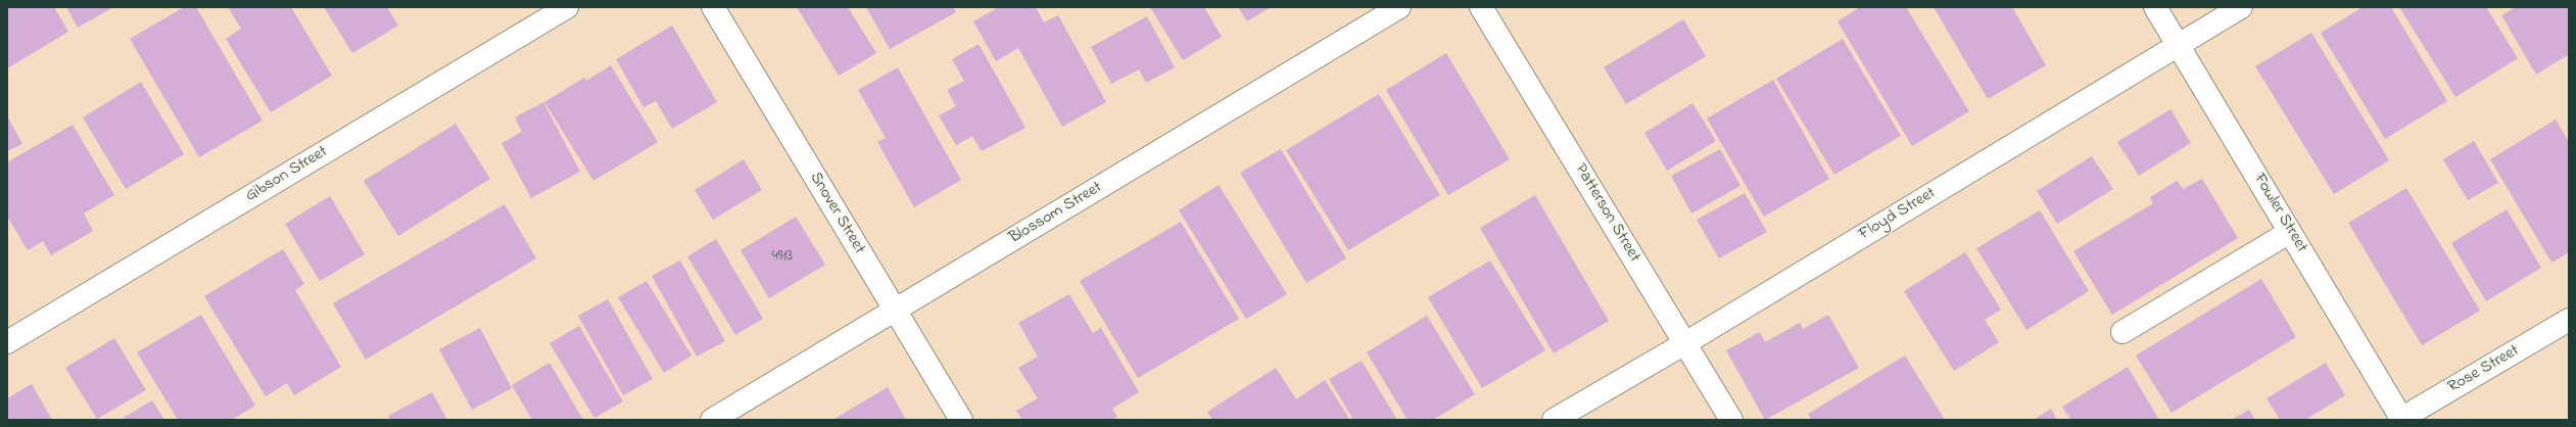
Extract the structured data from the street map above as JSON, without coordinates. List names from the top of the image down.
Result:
{
  "streets": {
    "street": [
      "Gibson Street",
      "Snover Street",
      "Blossom Street",
      "Patterson Street",
      "Fowler Street",
      "Floyd Street",
      "Rose Street"
    ]
  },
  "crossings": [
    ["Snover Street", "Blossom Street"],
    ["Patterson Street", "Floyd Street"],
    ["Fowler Street", "Floyd Street"],
    ["Fowler Street", "Rose Street"]
  ],
  "house_numbers": ["4913"]
}
